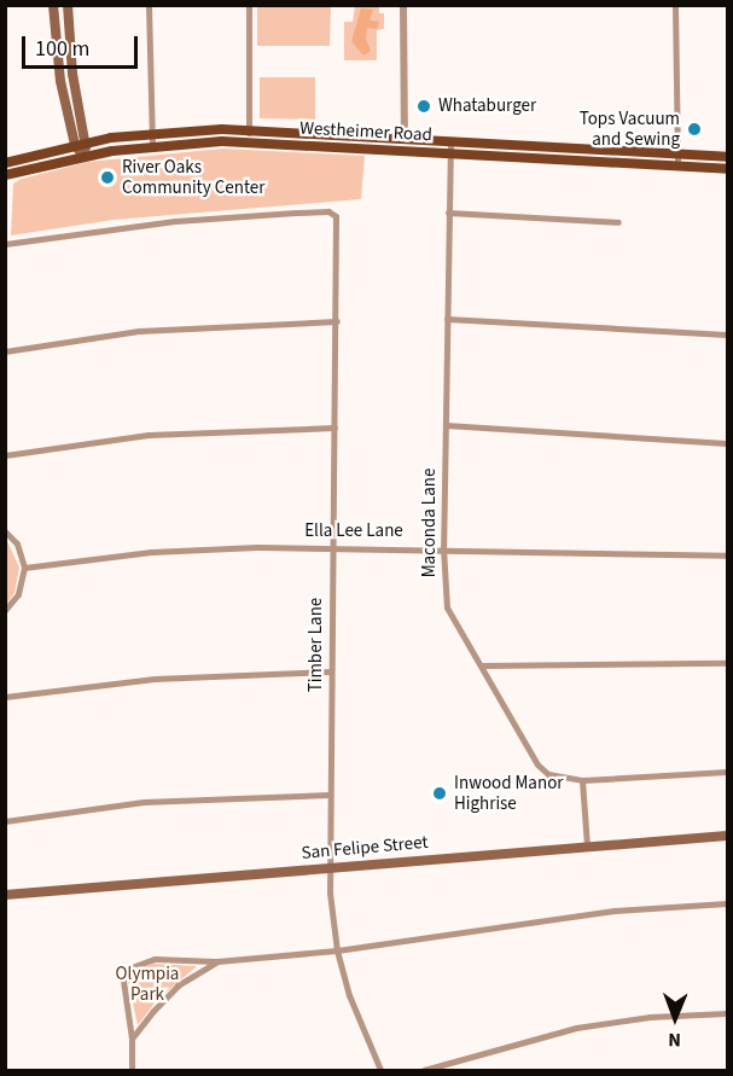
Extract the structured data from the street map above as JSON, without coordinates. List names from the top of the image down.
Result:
{
  "streets": {
    "main road": ["Westheimer Road", "San Felipe Street"],
    "street": ["Maconda Lane", "Ella Lee Lane", "Timber Lane"]
  },
  "crossings": [
    ["Westheimer Road", "Maconda Lane"],
    ["Maconda Lane", "Ella Lee Lane"],
    ["Ella Lee Lane", "Timber Lane"],
    ["Timber Lane", "San Felipe Street"]
  ],
  "parks": ["Olympia Park"],
  "places": [
    "Whataburger",
    "Tops Vacuum and Sewing",
    "River Oaks Community Center",
    "Inwood Manor Highrise"
  ],
  "scale_bar": "100 m",
  "north": "bottom"
}
